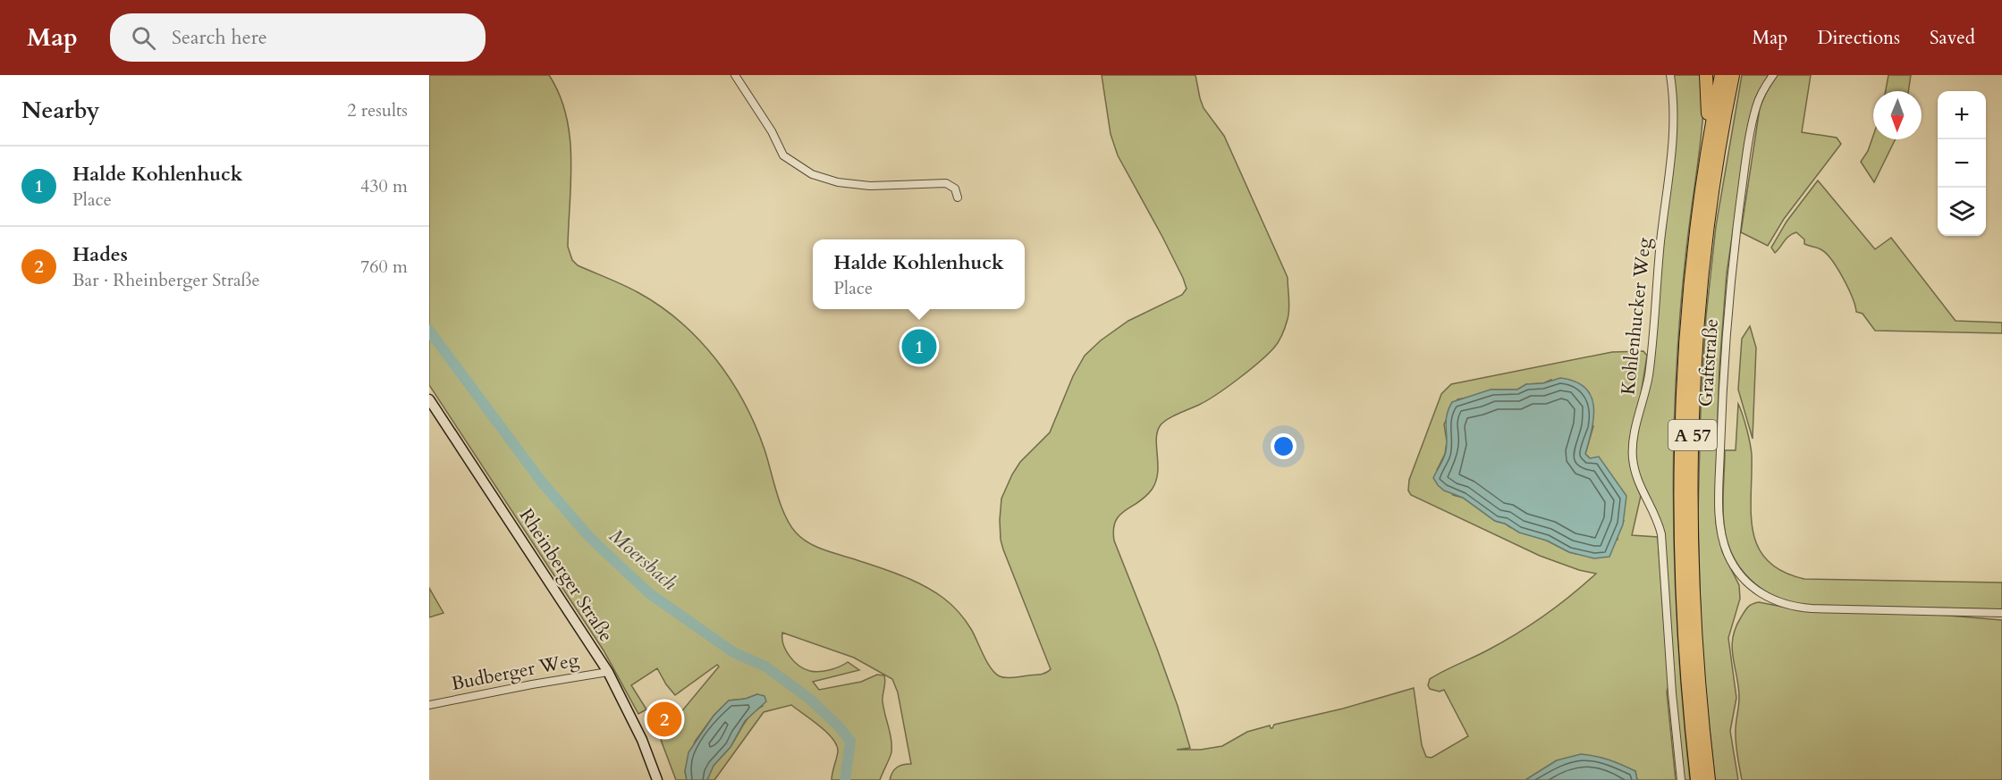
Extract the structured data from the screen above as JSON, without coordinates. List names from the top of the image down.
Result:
{
  "streets": {
    "highway": ["A 57"],
    "main road": ["Rheinberger Straße"],
    "street": ["Kohlenhucker Weg", "Graftstraße", "Budberger Weg"]
  },
  "crossings": [
    ["Rheinberger Straße", "Budberger Weg"]
  ],
  "water": ["Moersbach"],
  "north": "bottom",
  "page": {
    "header": "Map",
    "search": "Search here",
    "nav": ["Map", "Directions", "Saved"],
    "heading": ["Nearby", "2 results"],
    "map_buttons": ["+", "−"],
    "list": [
      {
        "mark": "1",
        "name": "Halde Kohlenhuck",
        "note": "Place",
        "value": "430 m"
      },
      {
        "mark": "2",
        "name": "Hades",
        "note": "Bar · Rheinberger Straße",
        "value": "760 m"
      }
    ],
    "popup": ["Halde Kohlenhuck", "Place"],
    "pins": ["1", "2"]
  }
}
